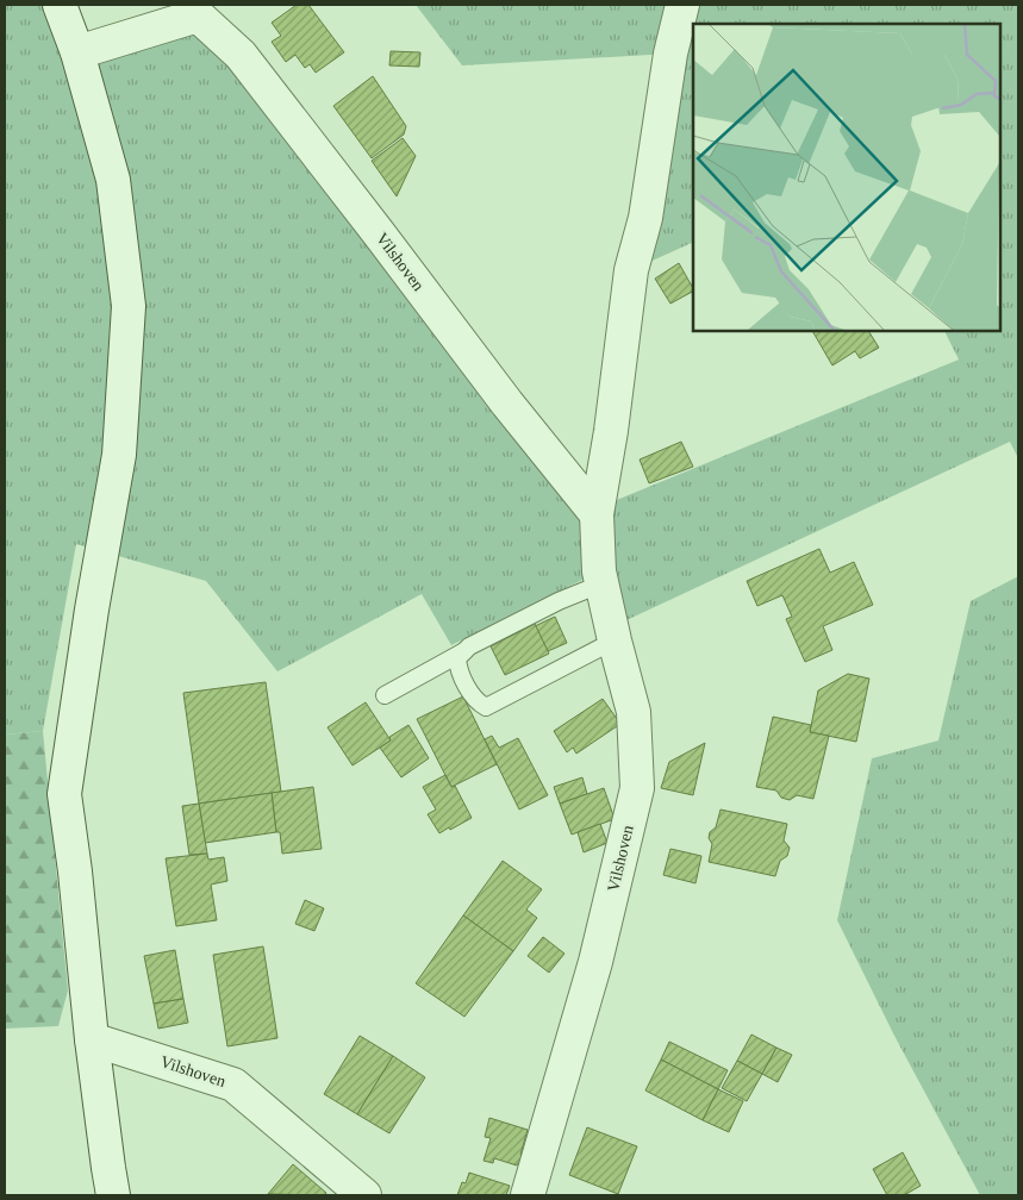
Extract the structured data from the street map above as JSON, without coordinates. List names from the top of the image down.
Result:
{
  "streets": {
    "street": ["Vilshoven"]
  }
}
